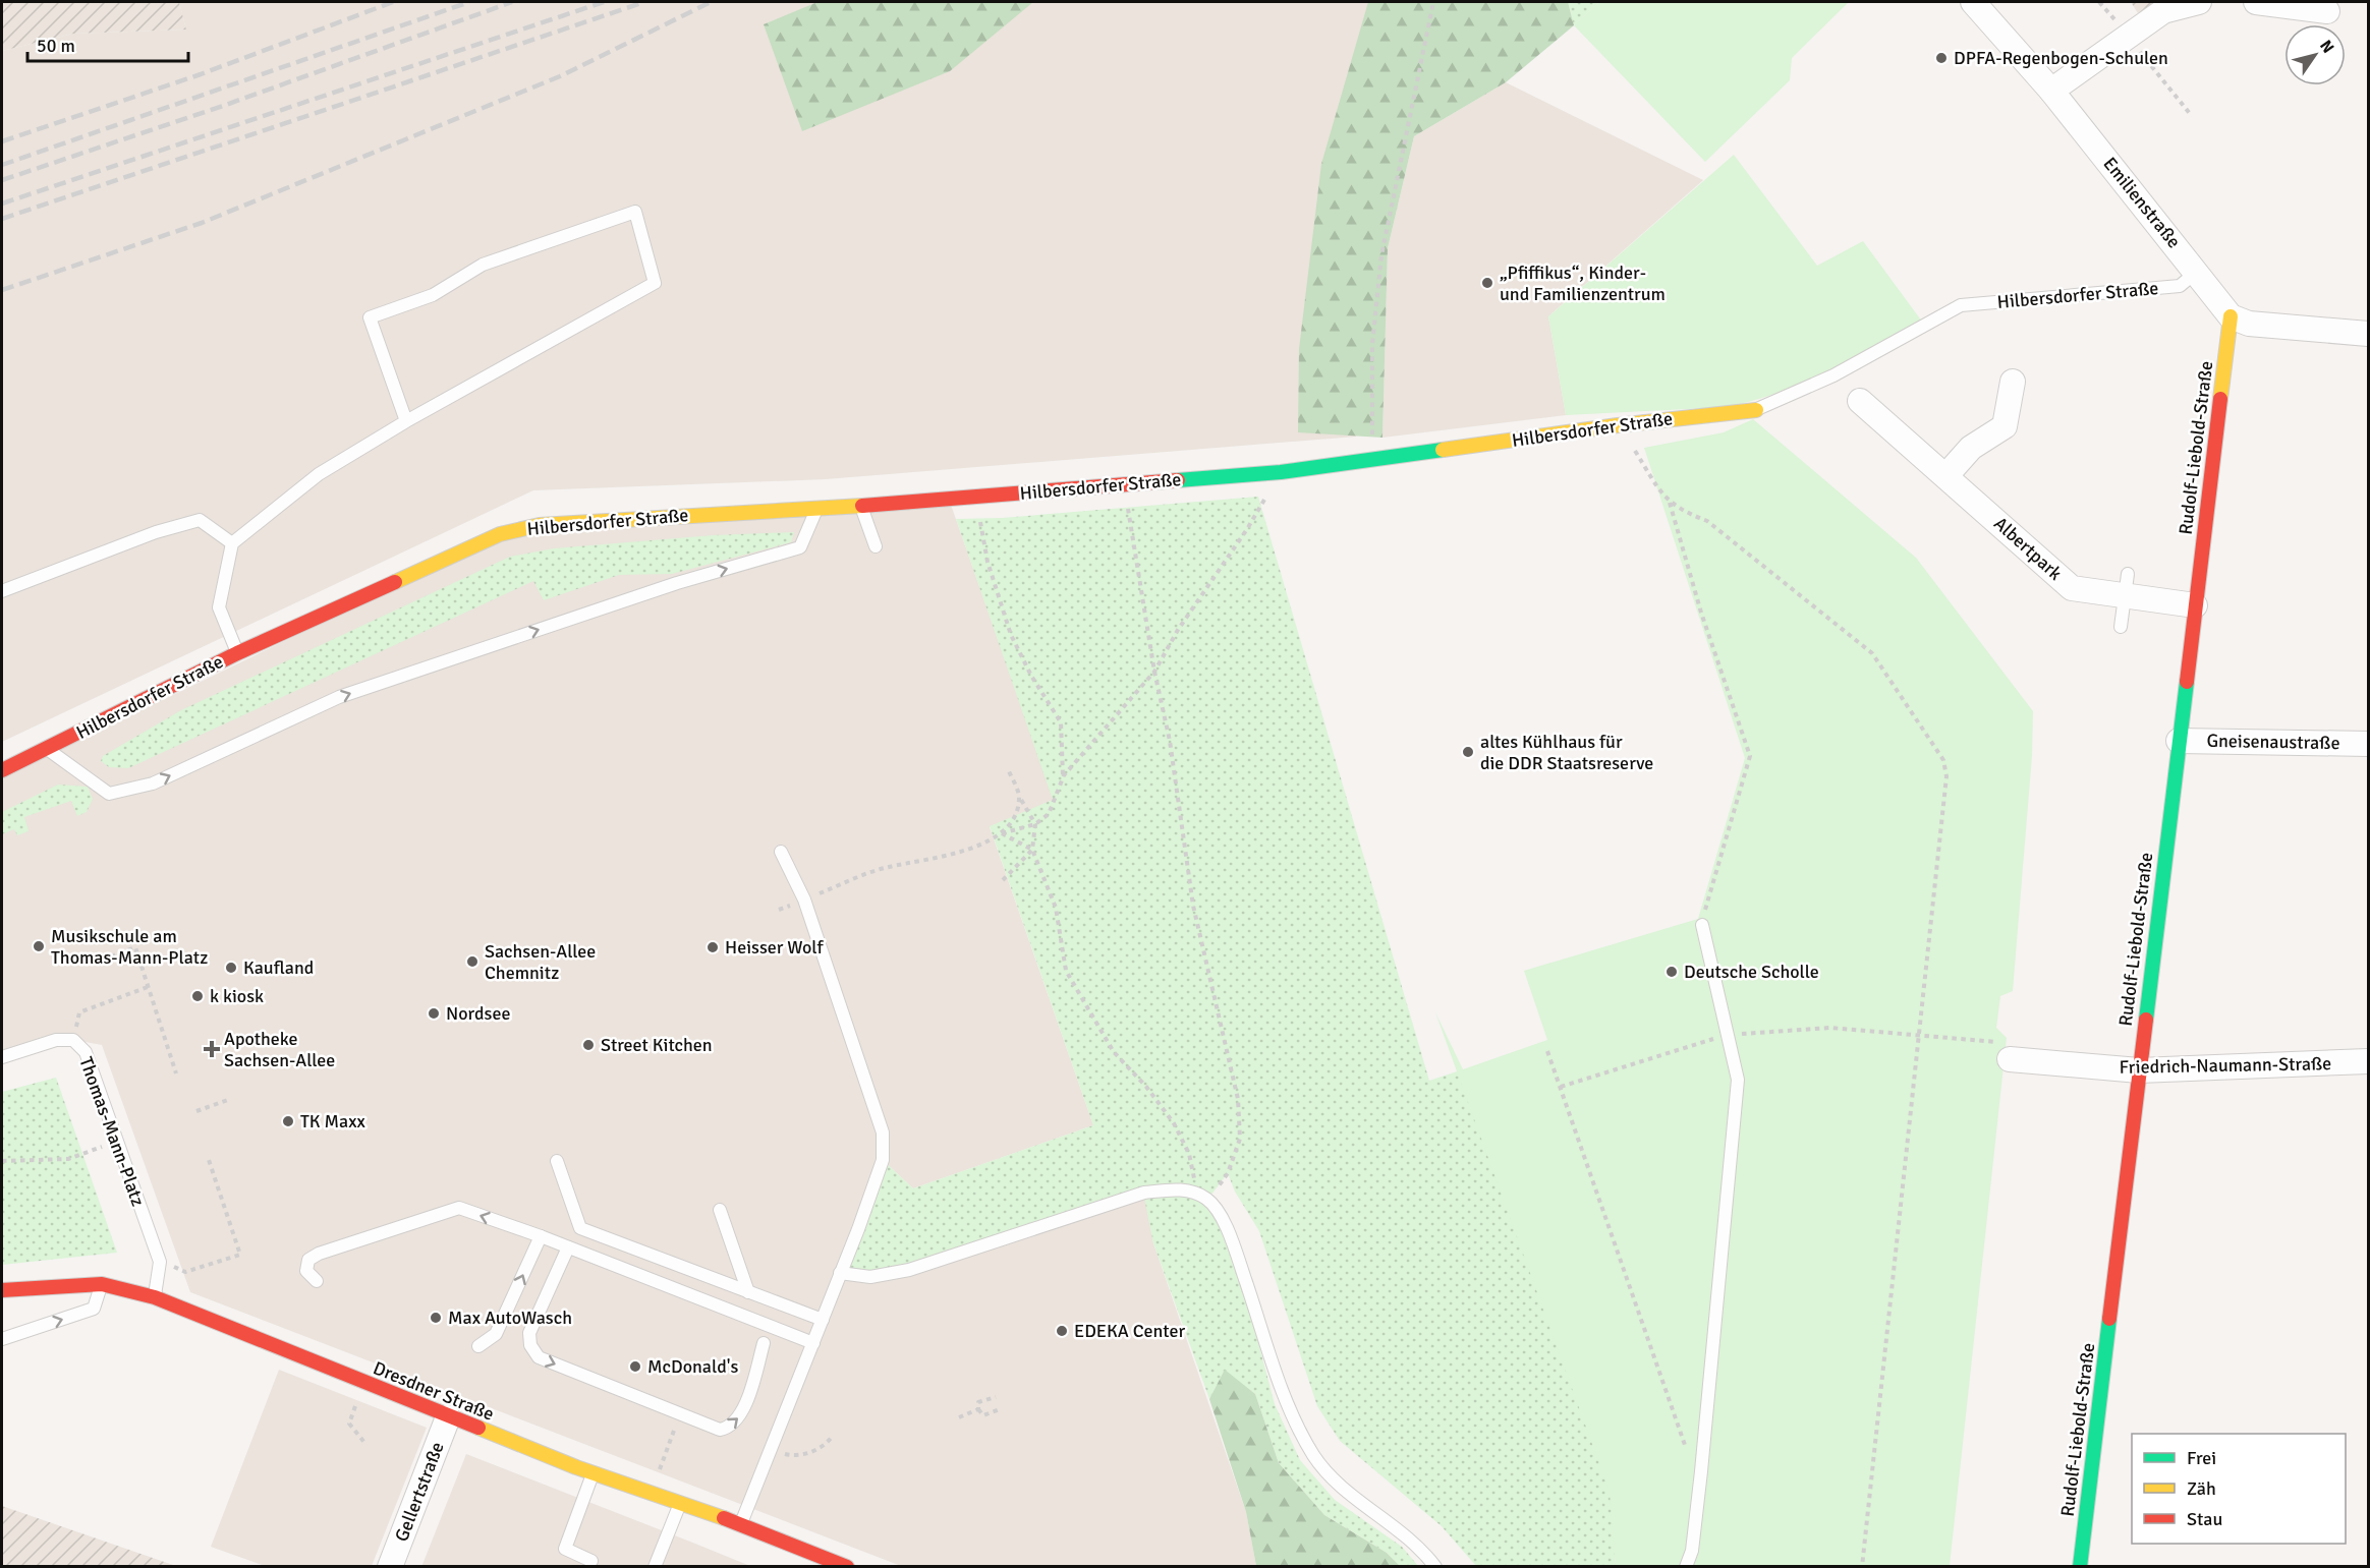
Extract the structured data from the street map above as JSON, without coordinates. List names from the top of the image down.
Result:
{
  "streets": {
    "street": [
      "Emilienstraße",
      "Hilbersdorfer Straße",
      "Rudolf-Liebold-Straße",
      "Albertpark",
      "Gneisenaustraße",
      "Friedrich-Naumann-Straße",
      "Dresdner Straße",
      "Gellertstraße"
    ],
    "lane": ["Thomas-Mann-Platz"]
  },
  "crossings": [
    ["Emilienstraße", "Hilbersdorfer Straße"],
    ["Emilienstraße", "Rudolf-Liebold-Straße"],
    ["Rudolf-Liebold-Straße", "Albertpark"],
    ["Rudolf-Liebold-Straße", "Gneisenaustraße"],
    ["Rudolf-Liebold-Straße", "Friedrich-Naumann-Straße"],
    ["Thomas-Mann-Platz", "Dresdner Straße"],
    ["Dresdner Straße", "Gellertstraße"]
  ],
  "places": {
    "other": [
      "DPFA-Regenbogen-Schulen",
      "„Pfiffikus“, Kinder- und Familienzentrum",
      "altes Kühlhaus für die DDR Staatsreserve",
      "Musikschule am Thomas-Mann-Platz",
      "Heisser Wolf",
      "Sachsen-Allee Chemnitz",
      "Kaufland",
      "Deutsche Scholle",
      "k kiosk",
      "Nordsee",
      "Street Kitchen",
      "TK Maxx",
      "Max AutoWasch",
      "EDEKA Center",
      "McDonald's"
    ],
    "health": ["Apotheke Sachsen-Allee"]
  },
  "legend": ["Frei", "Zäh", "Stau"],
  "scale_bar": "50 m",
  "north": "top right"
}
